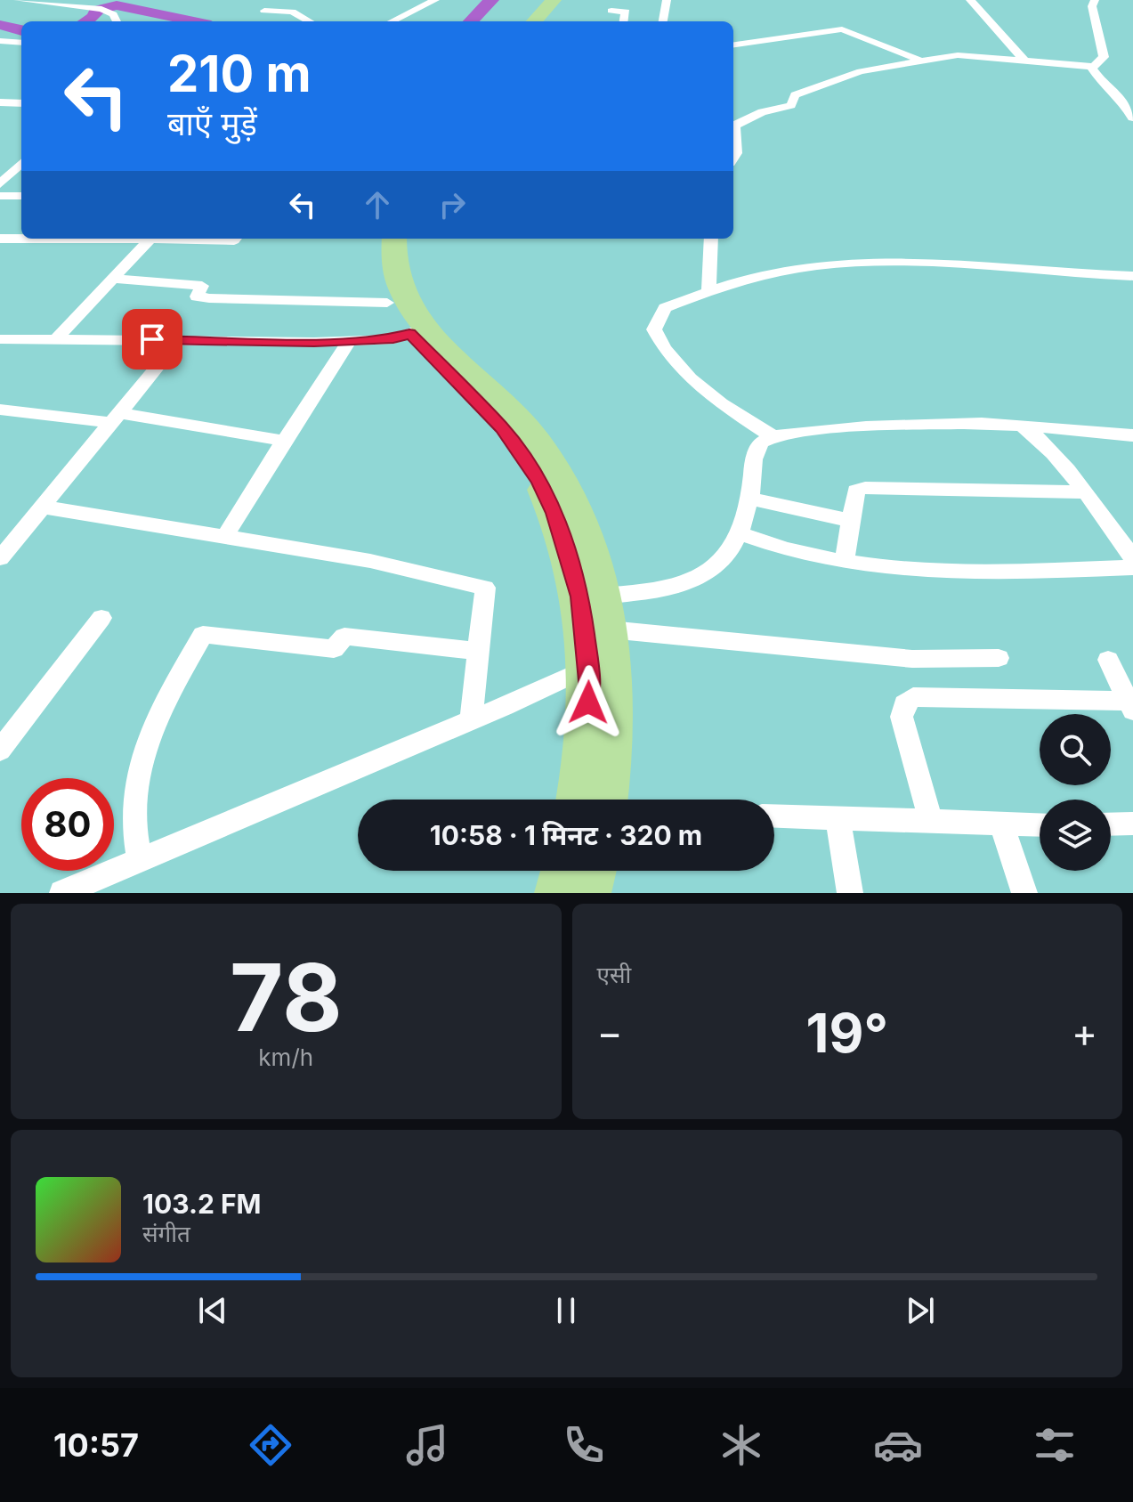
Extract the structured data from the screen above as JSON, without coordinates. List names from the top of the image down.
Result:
{
  "page": {
    "turn": ["210 m", "बाएँ मुड़ें"],
    "limit": "80",
    "trip": "10:58 · 1 मिनट · 320 m",
    "tile": [
      ["78", "km/h"],
      "एसी"
    ],
    "heat": ["−", "19°", "+"],
    "song": ["103.2 FM", "संगीत"],
    "tabs": "10:57"
  }
}
